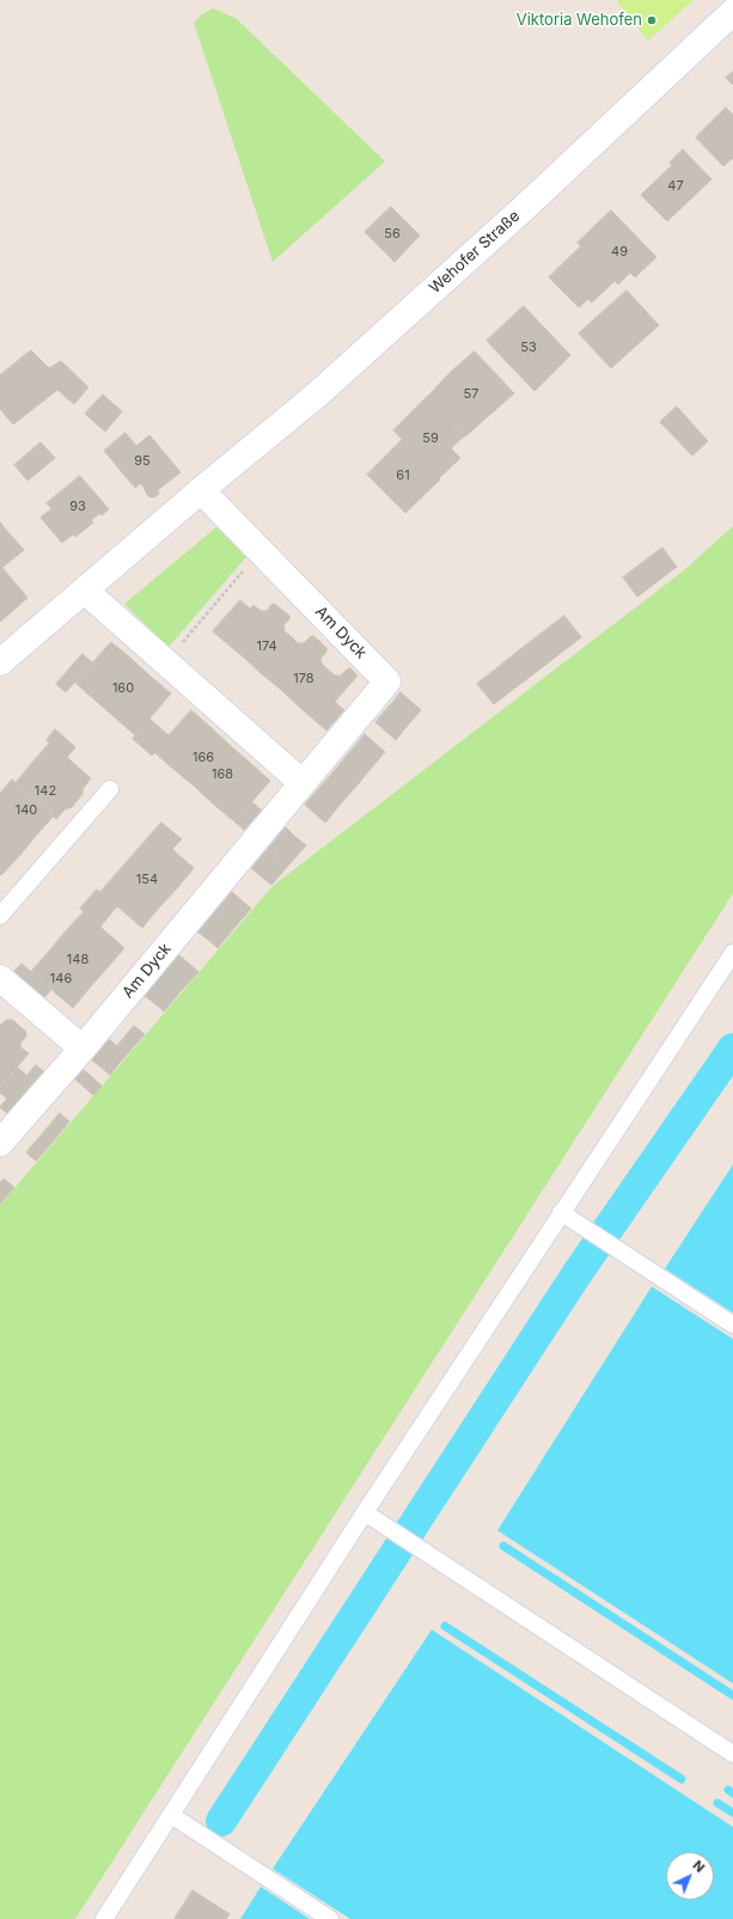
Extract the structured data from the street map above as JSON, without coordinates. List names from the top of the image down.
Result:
{
  "streets": {
    "street": ["Wehofer Straße", "Am Dyck"]
  },
  "crossings": [
    ["Wehofer Straße", "Am Dyck"]
  ],
  "places": ["Viktoria Wehofen"],
  "house_numbers": [
    "47",
    "56",
    "49",
    "53",
    "57",
    "59",
    "95",
    "61",
    "93",
    "174",
    "178",
    "160",
    "166",
    "168",
    "142",
    "140",
    "154",
    "148",
    "146"
  ],
  "north": "top right"
}
